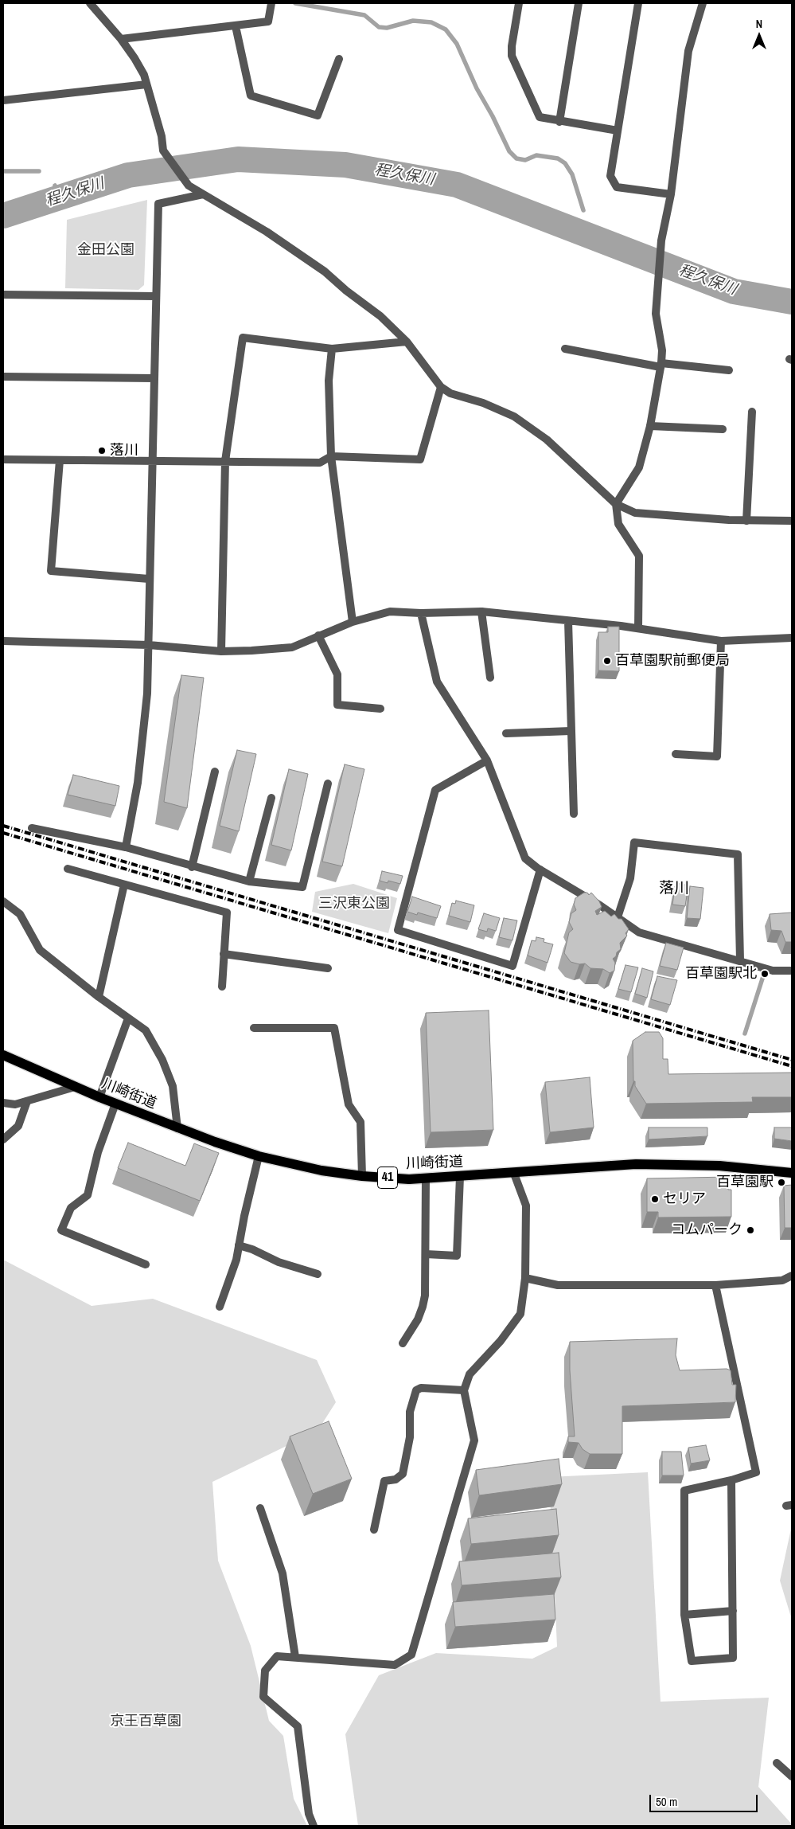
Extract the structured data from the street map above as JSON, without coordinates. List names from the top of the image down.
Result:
{
  "streets": {
    "main road": ["川崎街道", "41"]
  },
  "districts": ["落川"],
  "water": ["程久保川"],
  "parks": ["金田公園", "三沢東公園", "京王百草園"],
  "places": [
    "落川",
    "百草園駅前郵便局",
    "百草園駅北",
    "百草園駅",
    "セリア",
    "コムパーク"
  ],
  "scale_bar": "50 m",
  "north": "top"
}
